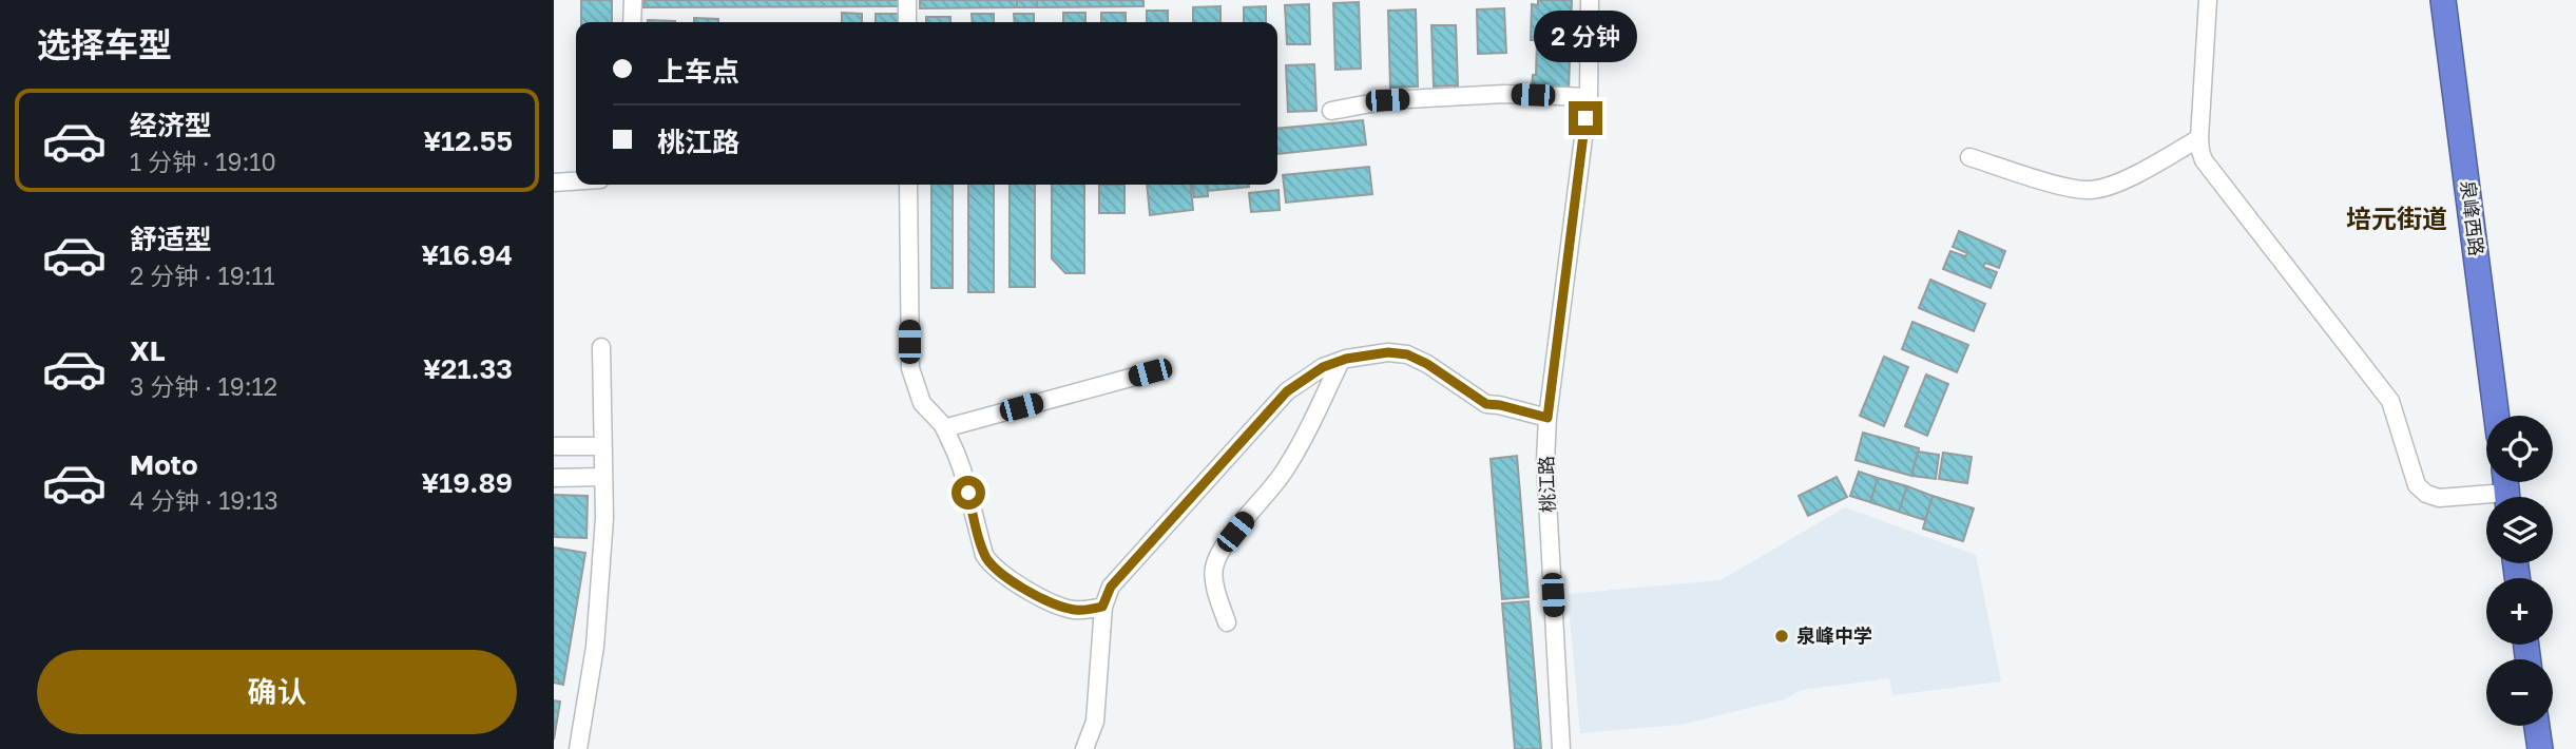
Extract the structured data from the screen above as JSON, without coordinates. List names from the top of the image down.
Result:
{
  "streets": {
    "highway": ["泉峰西路"],
    "street": ["桃江路"]
  },
  "districts": ["培元街道"],
  "places": ["泉峰中学"],
  "page": {
    "heading": "选择车型",
    "bubble": "2 分钟",
    "banner": ["上车点", "桃江路"],
    "list": [
      {
        "name": "经济型",
        "note": "1 分钟 · 19:10",
        "value": "¥12.55"
      },
      {
        "name": "舒适型",
        "note": "2 分钟 · 19:11",
        "value": "¥16.94"
      },
      {
        "name": "XL",
        "note": "3 分钟 · 19:12",
        "value": "¥21.33"
      },
      {
        "name": "Moto",
        "note": "4 分钟 · 19:13",
        "value": "¥19.89"
      }
    ],
    "map_buttons": ["+", "−"],
    "buttons": "确认"
  }
}
